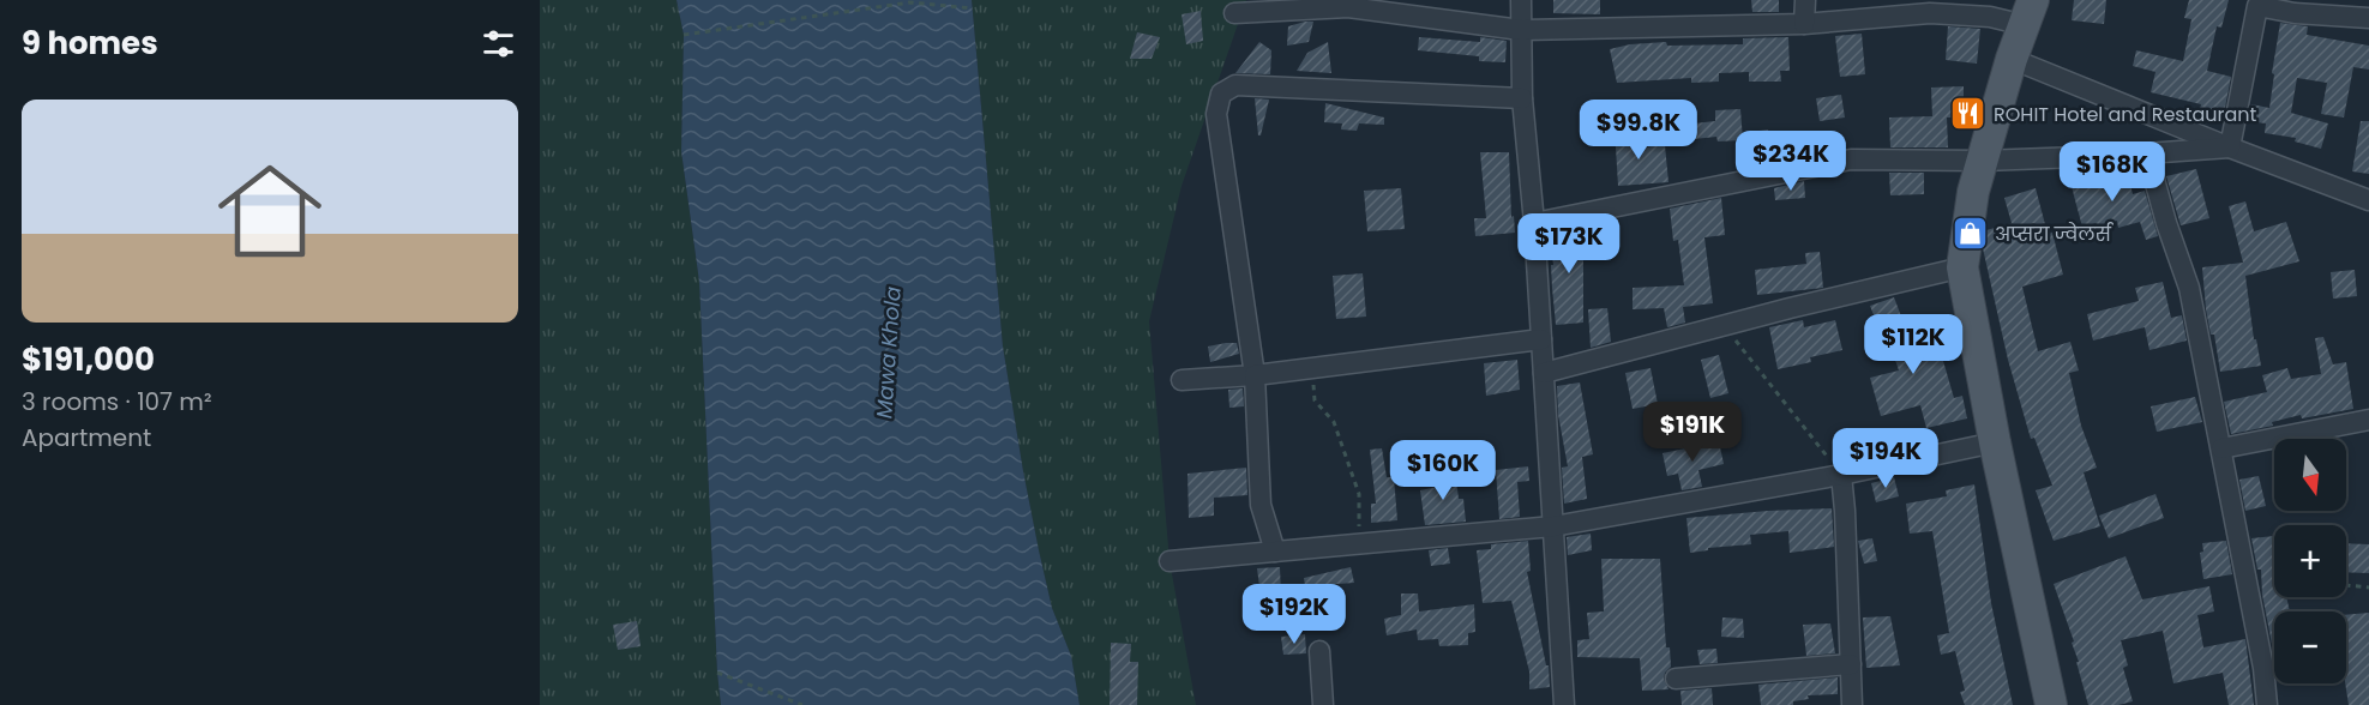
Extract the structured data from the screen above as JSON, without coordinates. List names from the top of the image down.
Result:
{
  "water": ["Mawa Khola"],
  "places": {
    "restaurant": ["ROHIT Hotel and Restaurant"],
    "shop": ["अप्सरा ज्वेलर्स"]
  },
  "north": "bottom",
  "page": {
    "heading": "9 homes",
    "list": [
      {
        "name": "$191,000",
        "note": "3 rooms · 107 m² · Apartment"
      }
    ],
    "price": [
      "$99.8K",
      "$234K",
      "$168K",
      "$173K",
      "$112K",
      "$191K",
      "$194K",
      "$160K",
      "$192K"
    ],
    "map_buttons": ["+", "−"]
  }
}
